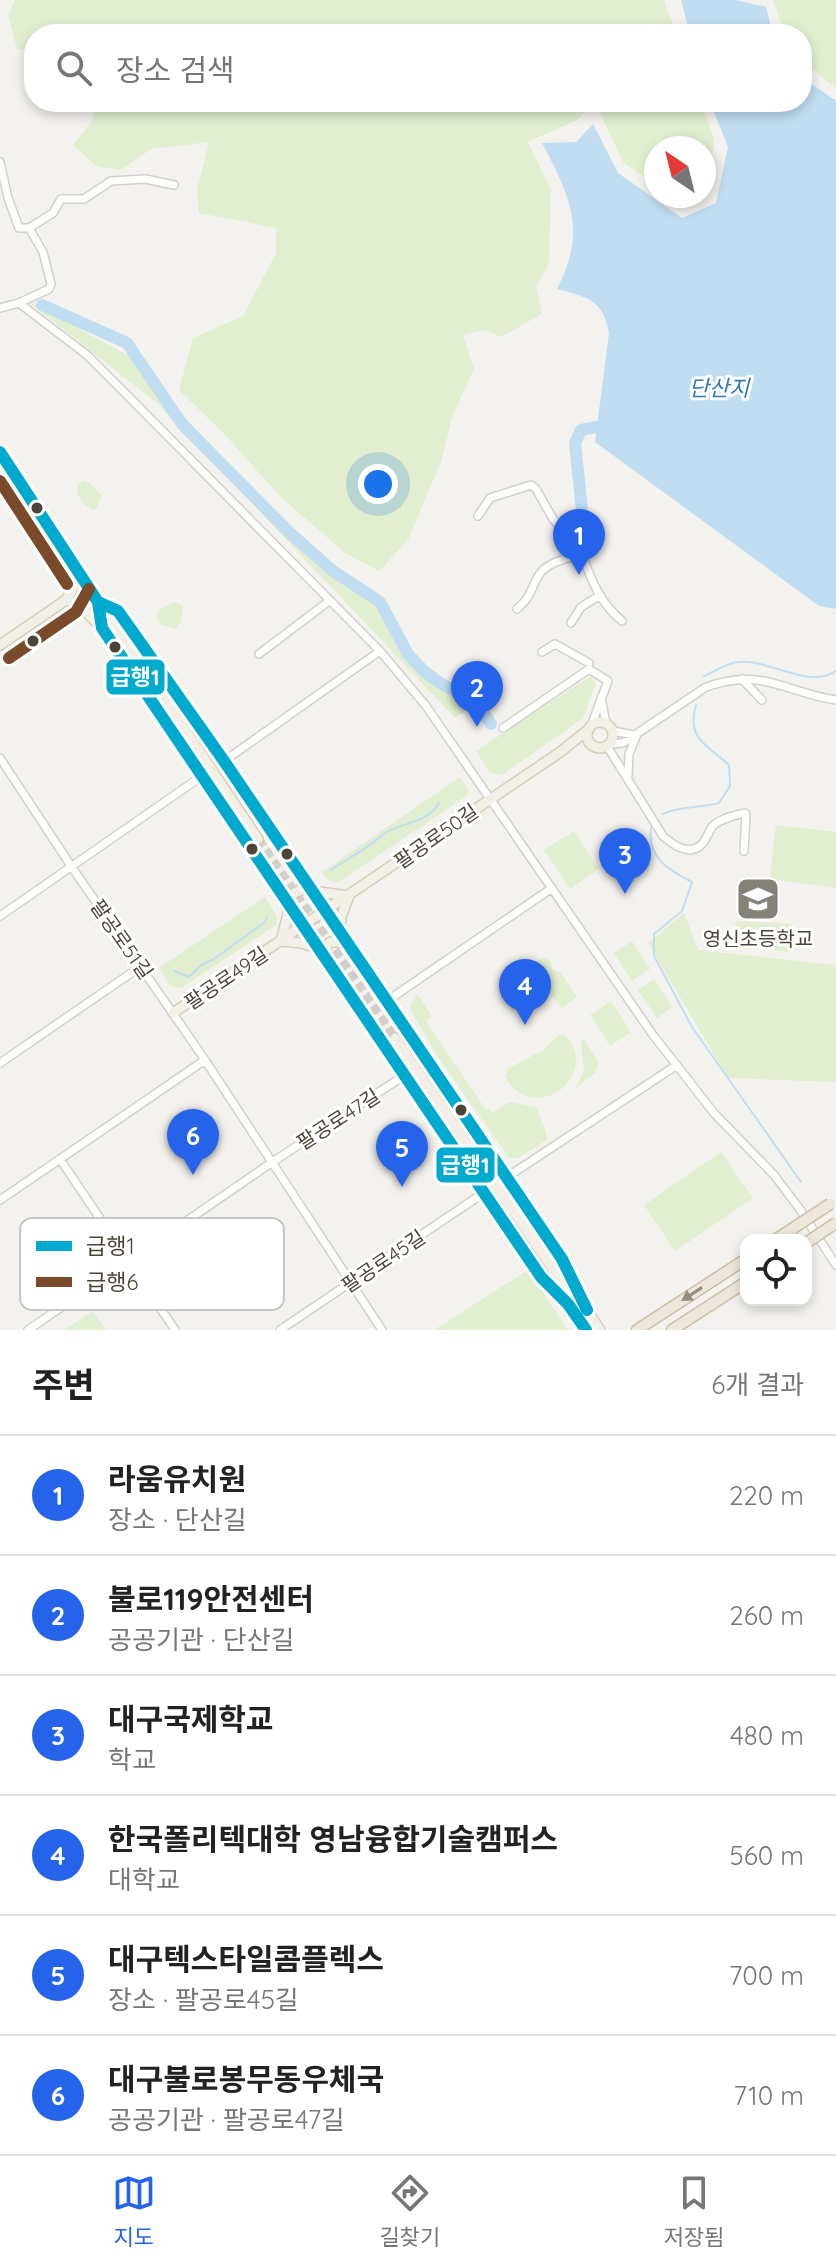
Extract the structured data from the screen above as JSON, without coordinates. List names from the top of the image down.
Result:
{
  "streets": {
    "main road": ["팔공로50길", "팔공로49길"],
    "street": ["팔공로51길", "팔공로47길", "팔공로45길"]
  },
  "crossings": [
    ["팔공로50길", "팔공로49길"],
    ["팔공로51길", "팔공로49길"],
    ["팔공로49길", "팔공로47길"]
  ],
  "water": ["단산지"],
  "places": {
    "school or university": ["영신초등학교"]
  },
  "lines": ["transit line 급행1", "transit line 급행6"],
  "legend": ["급행1", "급행6"],
  "north": "top left",
  "page": {
    "search": "장소 검색",
    "pins": [
      "1",
      "2",
      "3",
      "4",
      "6",
      "5"
    ],
    "heading": ["주변", "6개 결과"],
    "list": [
      {
        "mark": "1",
        "name": "라움유치원",
        "note": "장소 · 단산길",
        "value": "220 m"
      },
      {
        "mark": "2",
        "name": "불로119안전센터",
        "note": "공공기관 · 단산길",
        "value": "260 m"
      },
      {
        "mark": "3",
        "name": "대구국제학교",
        "note": "학교",
        "value": "480 m"
      },
      {
        "mark": "4",
        "name": "한국폴리텍대학 영남융합기술캠퍼스",
        "note": "대학교",
        "value": "560 m"
      },
      {
        "mark": "5",
        "name": "대구텍스타일콤플렉스",
        "note": "장소 · 팔공로45길",
        "value": "700 m"
      },
      {
        "mark": "6",
        "name": "대구불로봉무동우체국",
        "note": "공공기관 · 팔공로47길",
        "value": "710 m"
      }
    ],
    "nav": ["지도", "길찾기", "저장됨"]
  }
}
